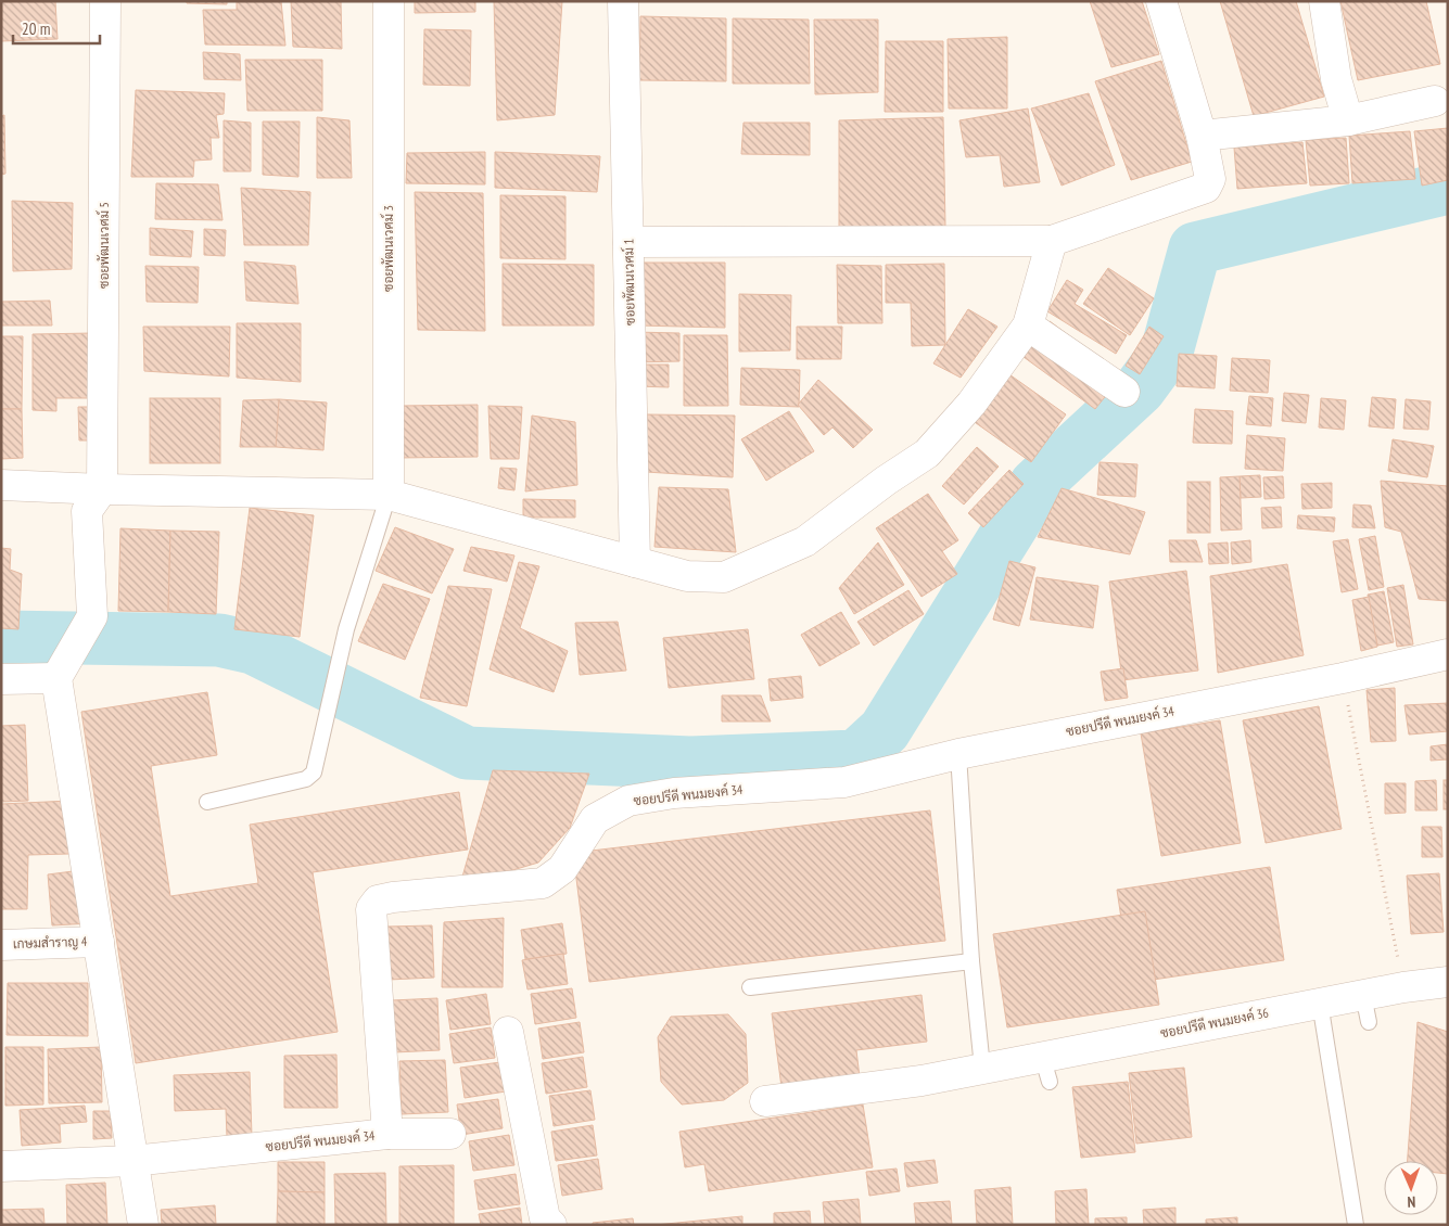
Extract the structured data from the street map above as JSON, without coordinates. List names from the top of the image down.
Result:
{
  "streets": {
    "street": [
      "ซอยพัฒนเวศม์ 5",
      "ซอยพัฒนเวศม์ 3",
      "ซอยพัฒนเวศม์ 1",
      "ซอยปรีดี พนมยงค์ 34",
      "เกษมสำราญ 4",
      "ซอยปรีดี พนมยงค์ 36"
    ]
  },
  "scale_bar": "20 m",
  "north": "bottom"
}
